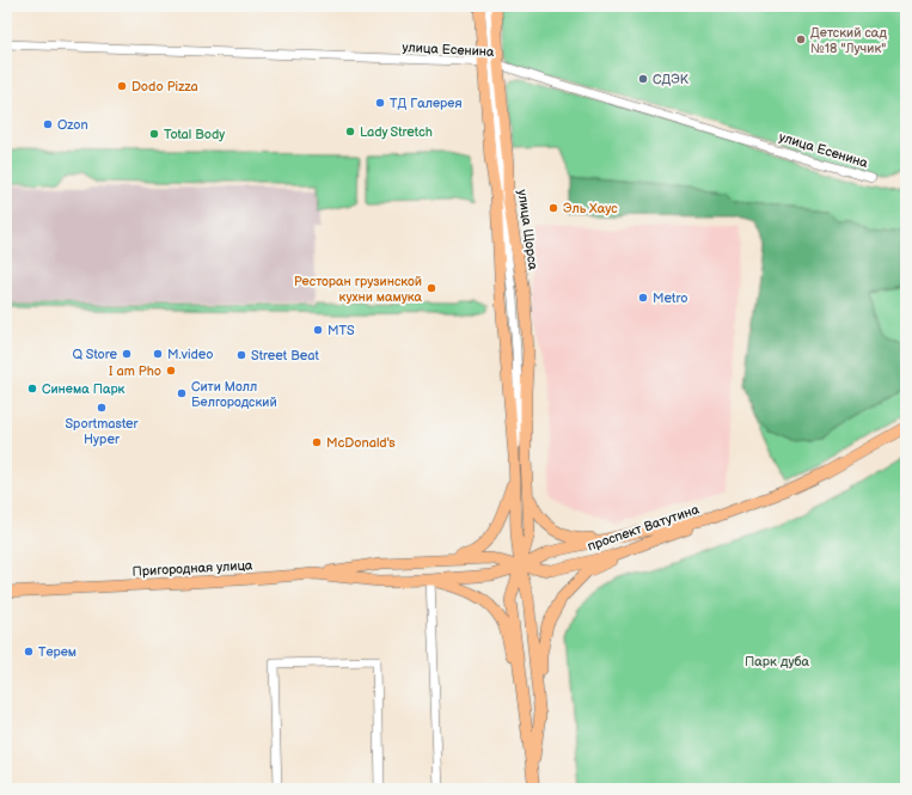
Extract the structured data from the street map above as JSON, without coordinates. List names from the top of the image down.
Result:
{
  "streets": {
    "main road": ["улица Щорса", "проспект Ватутина", "Пригородная улица"],
    "street": ["улица Есенина"]
  },
  "crossings": [
    ["улица Есенина", "улица Щорса"],
    ["улица Щорса", "проспект Ватутина"],
    ["проспект Ватутина", "Пригородная улица"]
  ],
  "parks": ["Парк дуба"],
  "places": [
    "Детский сад №18 \"Лучик\"",
    "СДЭК",
    "Dodo Pizza",
    "ТД Галерея",
    "Ozon",
    "Lady Stretch",
    "Total Body",
    "Эль Хаус",
    "Ресторан грузинской кухни мамука",
    "Metro",
    "MTS",
    "Q Store",
    "M.video",
    "Street Beat",
    "I am Pho",
    "Синема Парк",
    "Сити Молл Белгородский",
    "Sportmaster Hyper",
    "McDonald's",
    "Терем"
  ]
}
